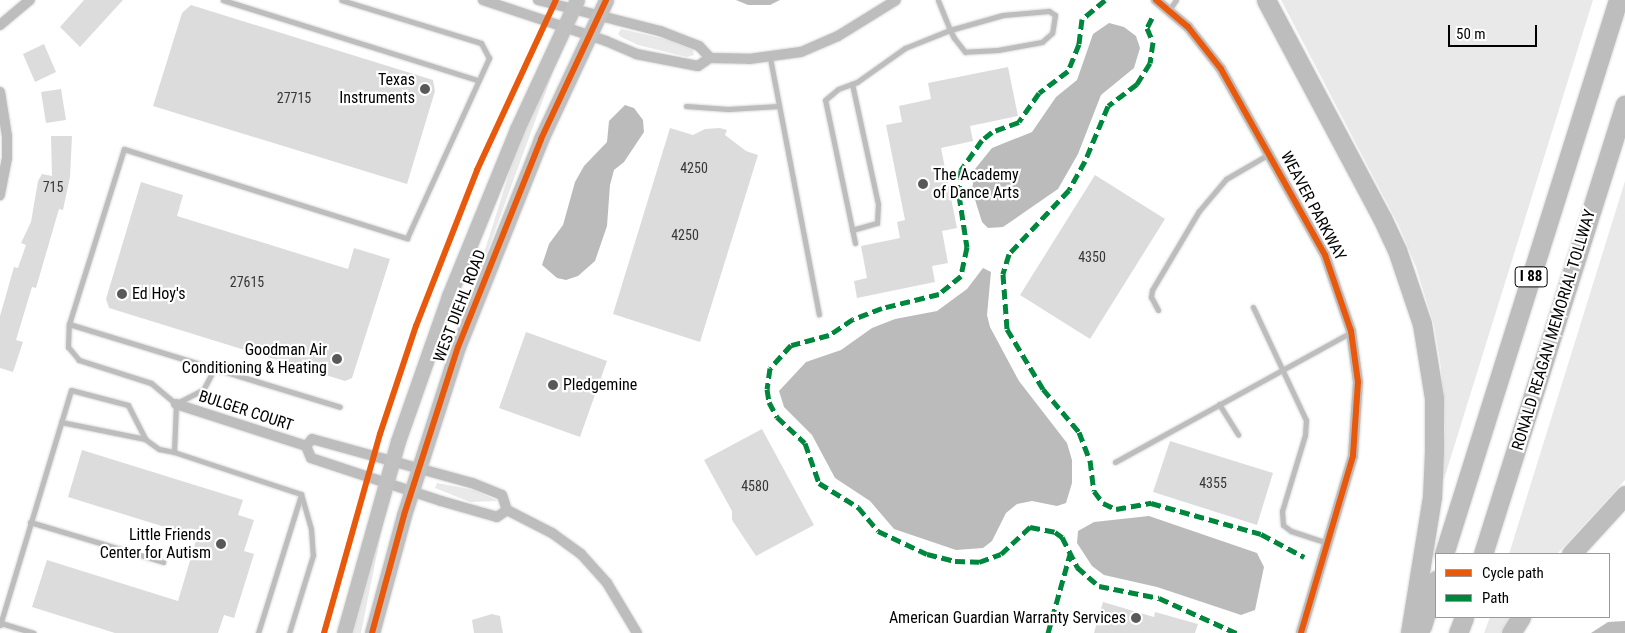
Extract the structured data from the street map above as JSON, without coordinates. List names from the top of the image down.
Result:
{
  "streets": {
    "highway": ["I 88", "RONALD REAGAN MEMORIAL TOLLWAY"],
    "street": ["WEAVER PARKWAY", "WEST DIEHL ROAD", "BULGER COURT"]
  },
  "crossings": [
    ["WEST DIEHL ROAD", "BULGER COURT"]
  ],
  "places": [
    "Texas Instruments",
    "The Academy of Dance Arts",
    "Ed Hoy's",
    "Goodman Air Conditioning & Heating",
    "Pledgemine",
    "Little Friends Center for Autism",
    "American Guardian Warranty Services"
  ],
  "house_numbers": [
    "27715",
    "4250",
    "715",
    "4250",
    "4350",
    "27615",
    "4355",
    "4580"
  ],
  "legend": ["Cycle path", "Path"],
  "scale_bar": "50 m"
}
